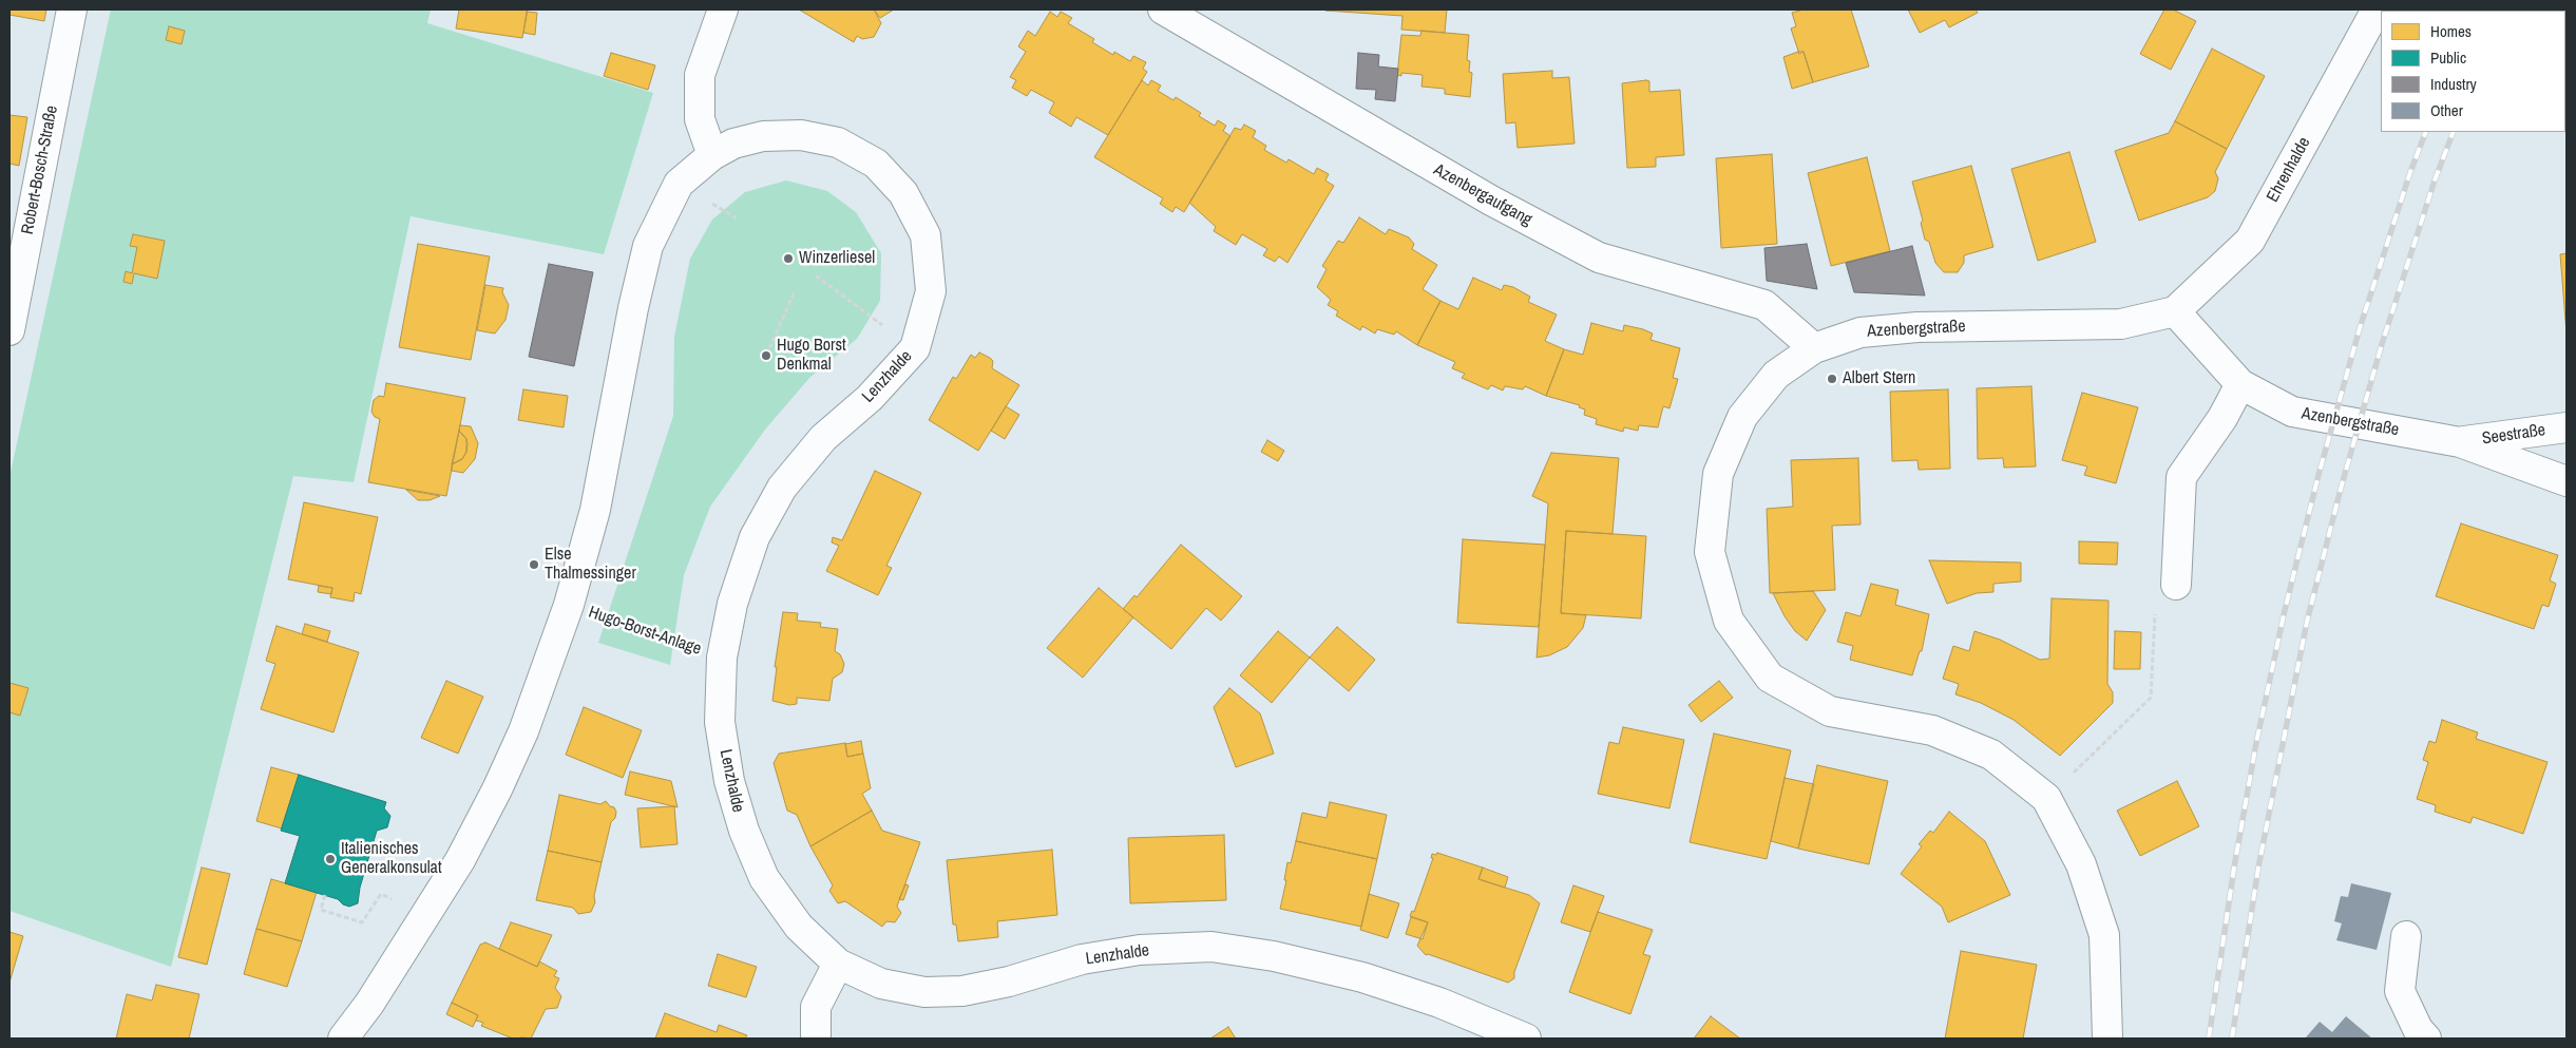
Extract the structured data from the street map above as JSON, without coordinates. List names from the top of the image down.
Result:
{
  "streets": {
    "street": [
      "Robert-Bosch-Straße",
      "Ehrenhalde",
      "Azenbergaufgang",
      "Azenbergstraße",
      "Lenzhalde",
      "Seestraße"
    ],
    "path": ["Hugo-Borst-Anlage"]
  },
  "crossings": [
    ["Ehrenhalde", "Azenbergstraße"],
    ["Azenbergaufgang", "Azenbergstraße"],
    ["Azenbergstraße", "Seestraße"],
    ["Lenzhalde", "Hugo-Borst-Anlage"]
  ],
  "places": [
    "Winzerliesel",
    "Hugo Borst Denkmal",
    "Albert Stern",
    "Else Thalmessinger",
    "Italienisches Generalkonsulat"
  ],
  "legend": [
    "Homes",
    "Public",
    "Industry",
    "Other"
  ]
}
